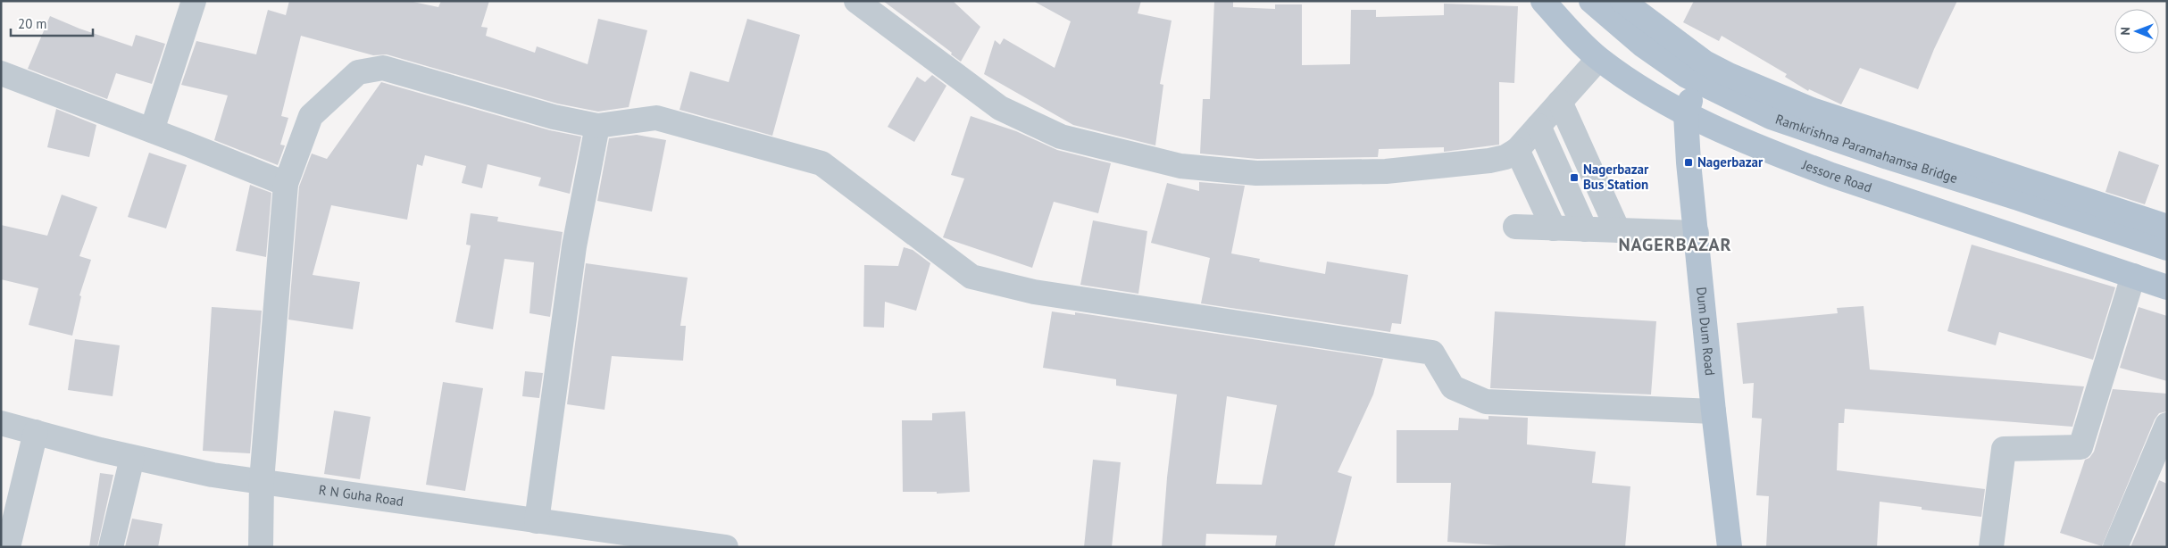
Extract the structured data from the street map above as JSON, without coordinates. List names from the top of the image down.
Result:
{
  "streets": {
    "main road": ["Ramkrishna Paramahamsa Bridge", "Jessore Road", "Dum Dum Road"],
    "street": ["R N Guha Road"]
  },
  "crossings": [
    ["Jessore Road", "Dum Dum Road"]
  ],
  "districts": ["NAGERBAZAR"],
  "places": {
    "transit": ["Nagerbazar", "Nagerbazar Bus Station"]
  },
  "scale_bar": "20 m",
  "north": "left"
}
